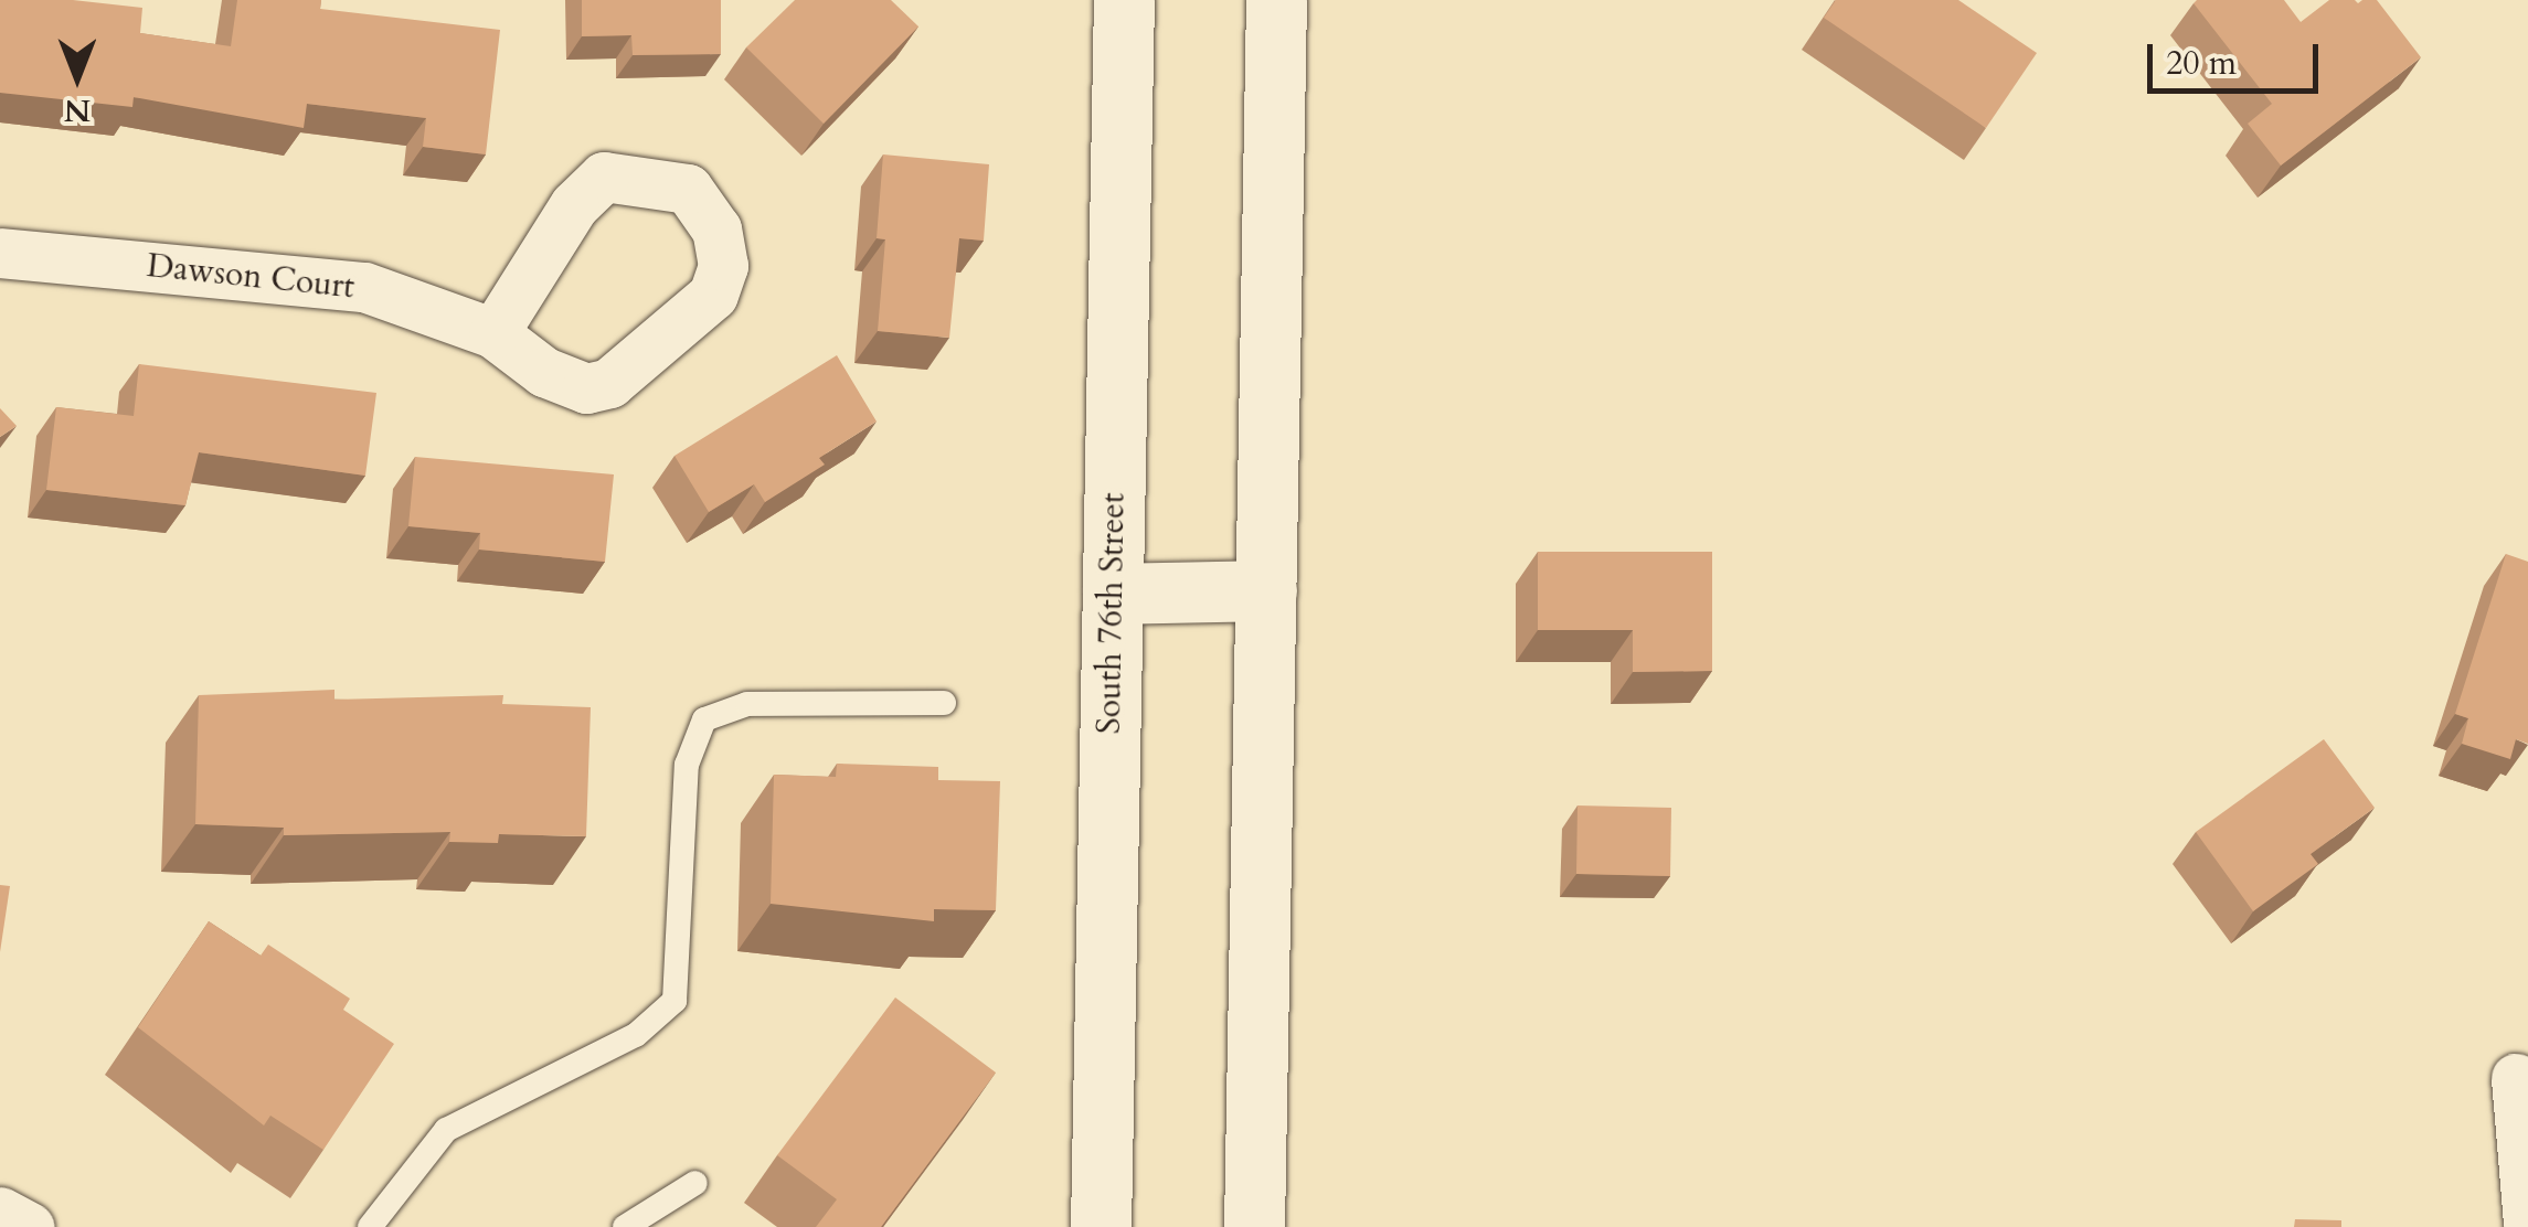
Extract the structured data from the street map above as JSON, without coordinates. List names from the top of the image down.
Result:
{
  "streets": {
    "main road": ["South 76th Street"],
    "street": ["Dawson Court"]
  },
  "scale_bar": "20 m",
  "north": "bottom"
}
